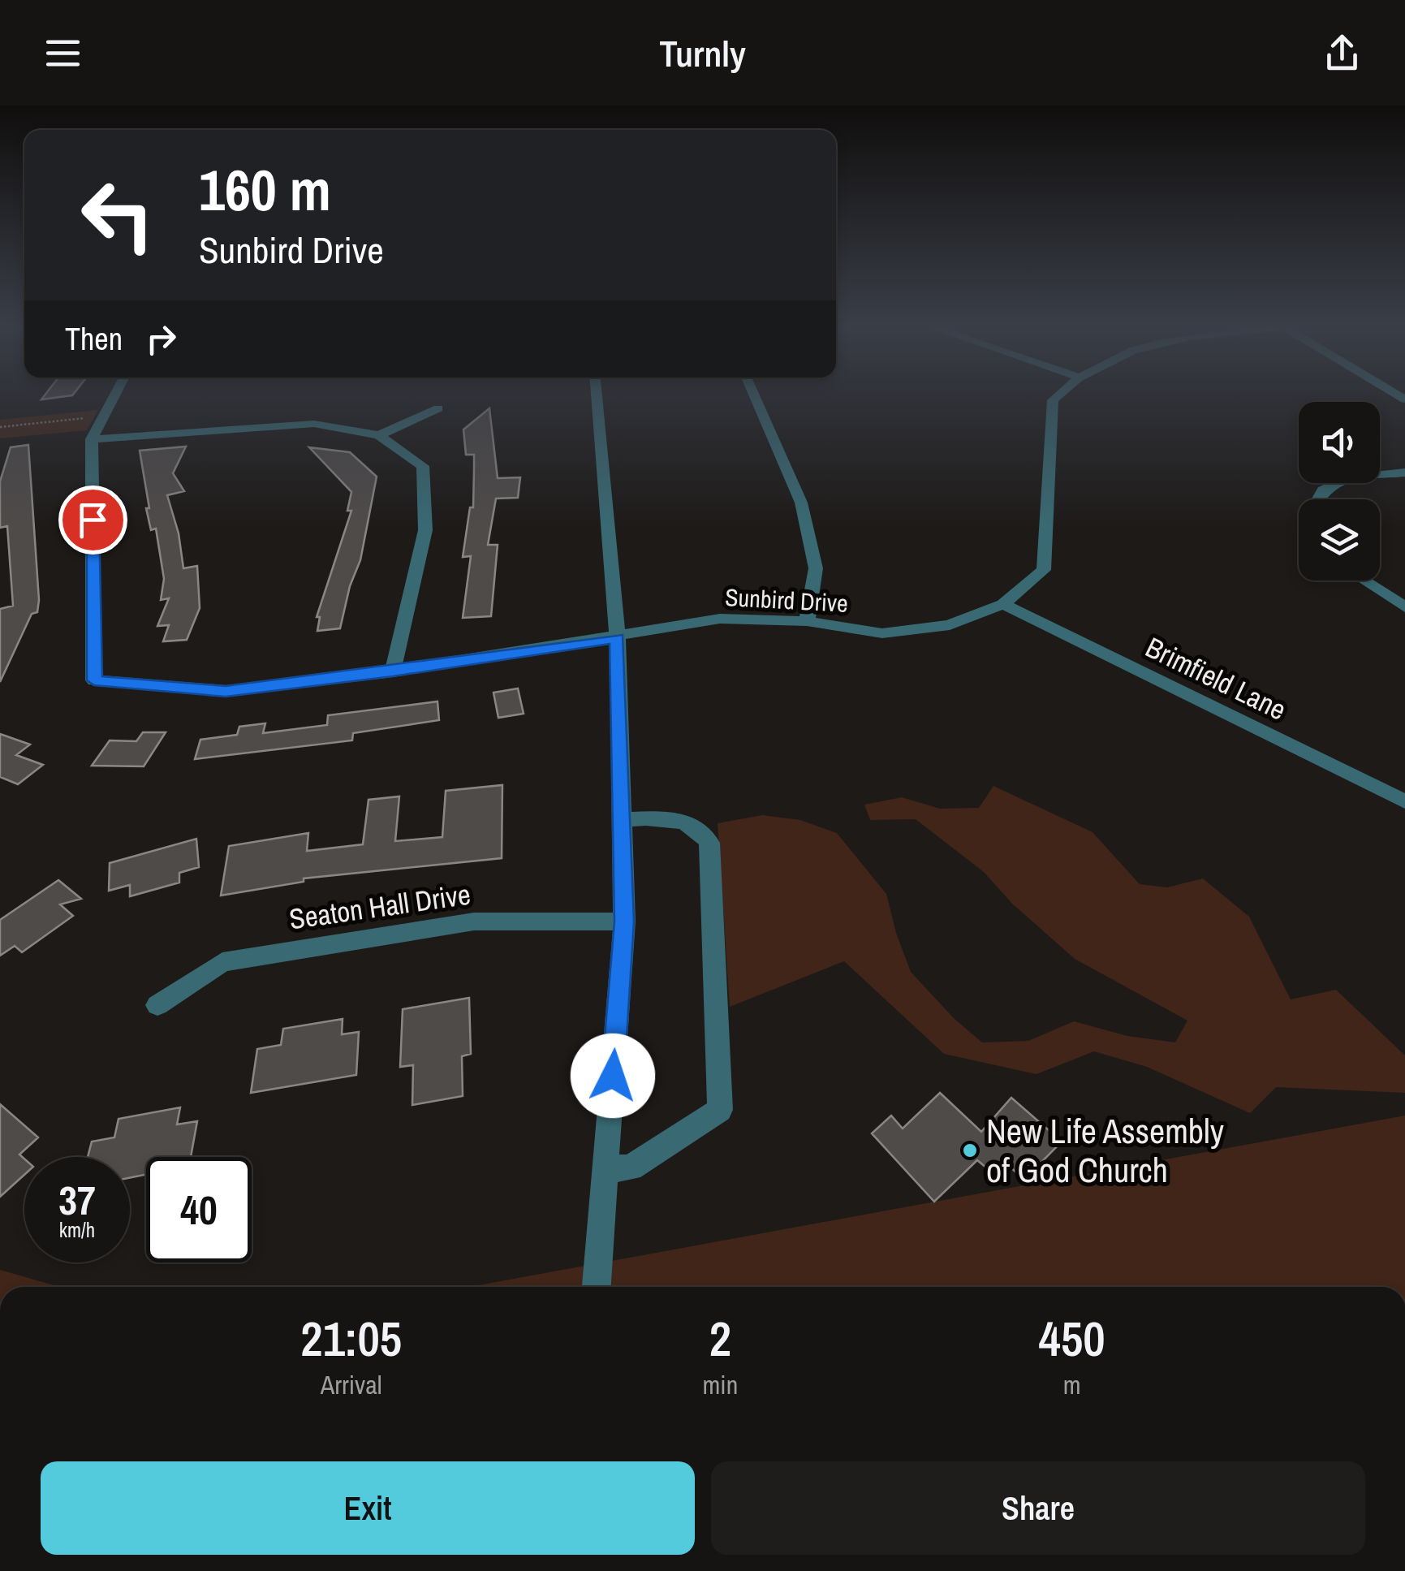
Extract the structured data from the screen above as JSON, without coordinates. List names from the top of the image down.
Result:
{
  "streets": {
    "street": ["Sunbird Drive", "Brimfield Lane", "Seaton Hall Drive"]
  },
  "crossings": [
    ["Sunbird Drive", "Brimfield Lane"]
  ],
  "places": ["New Life Assembly of God Church"],
  "page": {
    "header": "Turnly",
    "turn": ["160 m", "Sunbird Drive"],
    "then": "Then",
    "speed": "37 km/h",
    "limit": "40",
    "eta": [
      "21:05",
      "Arrival",
      "2",
      "min",
      "450",
      "m"
    ],
    "buttons": ["Exit", "Share"]
  }
}
